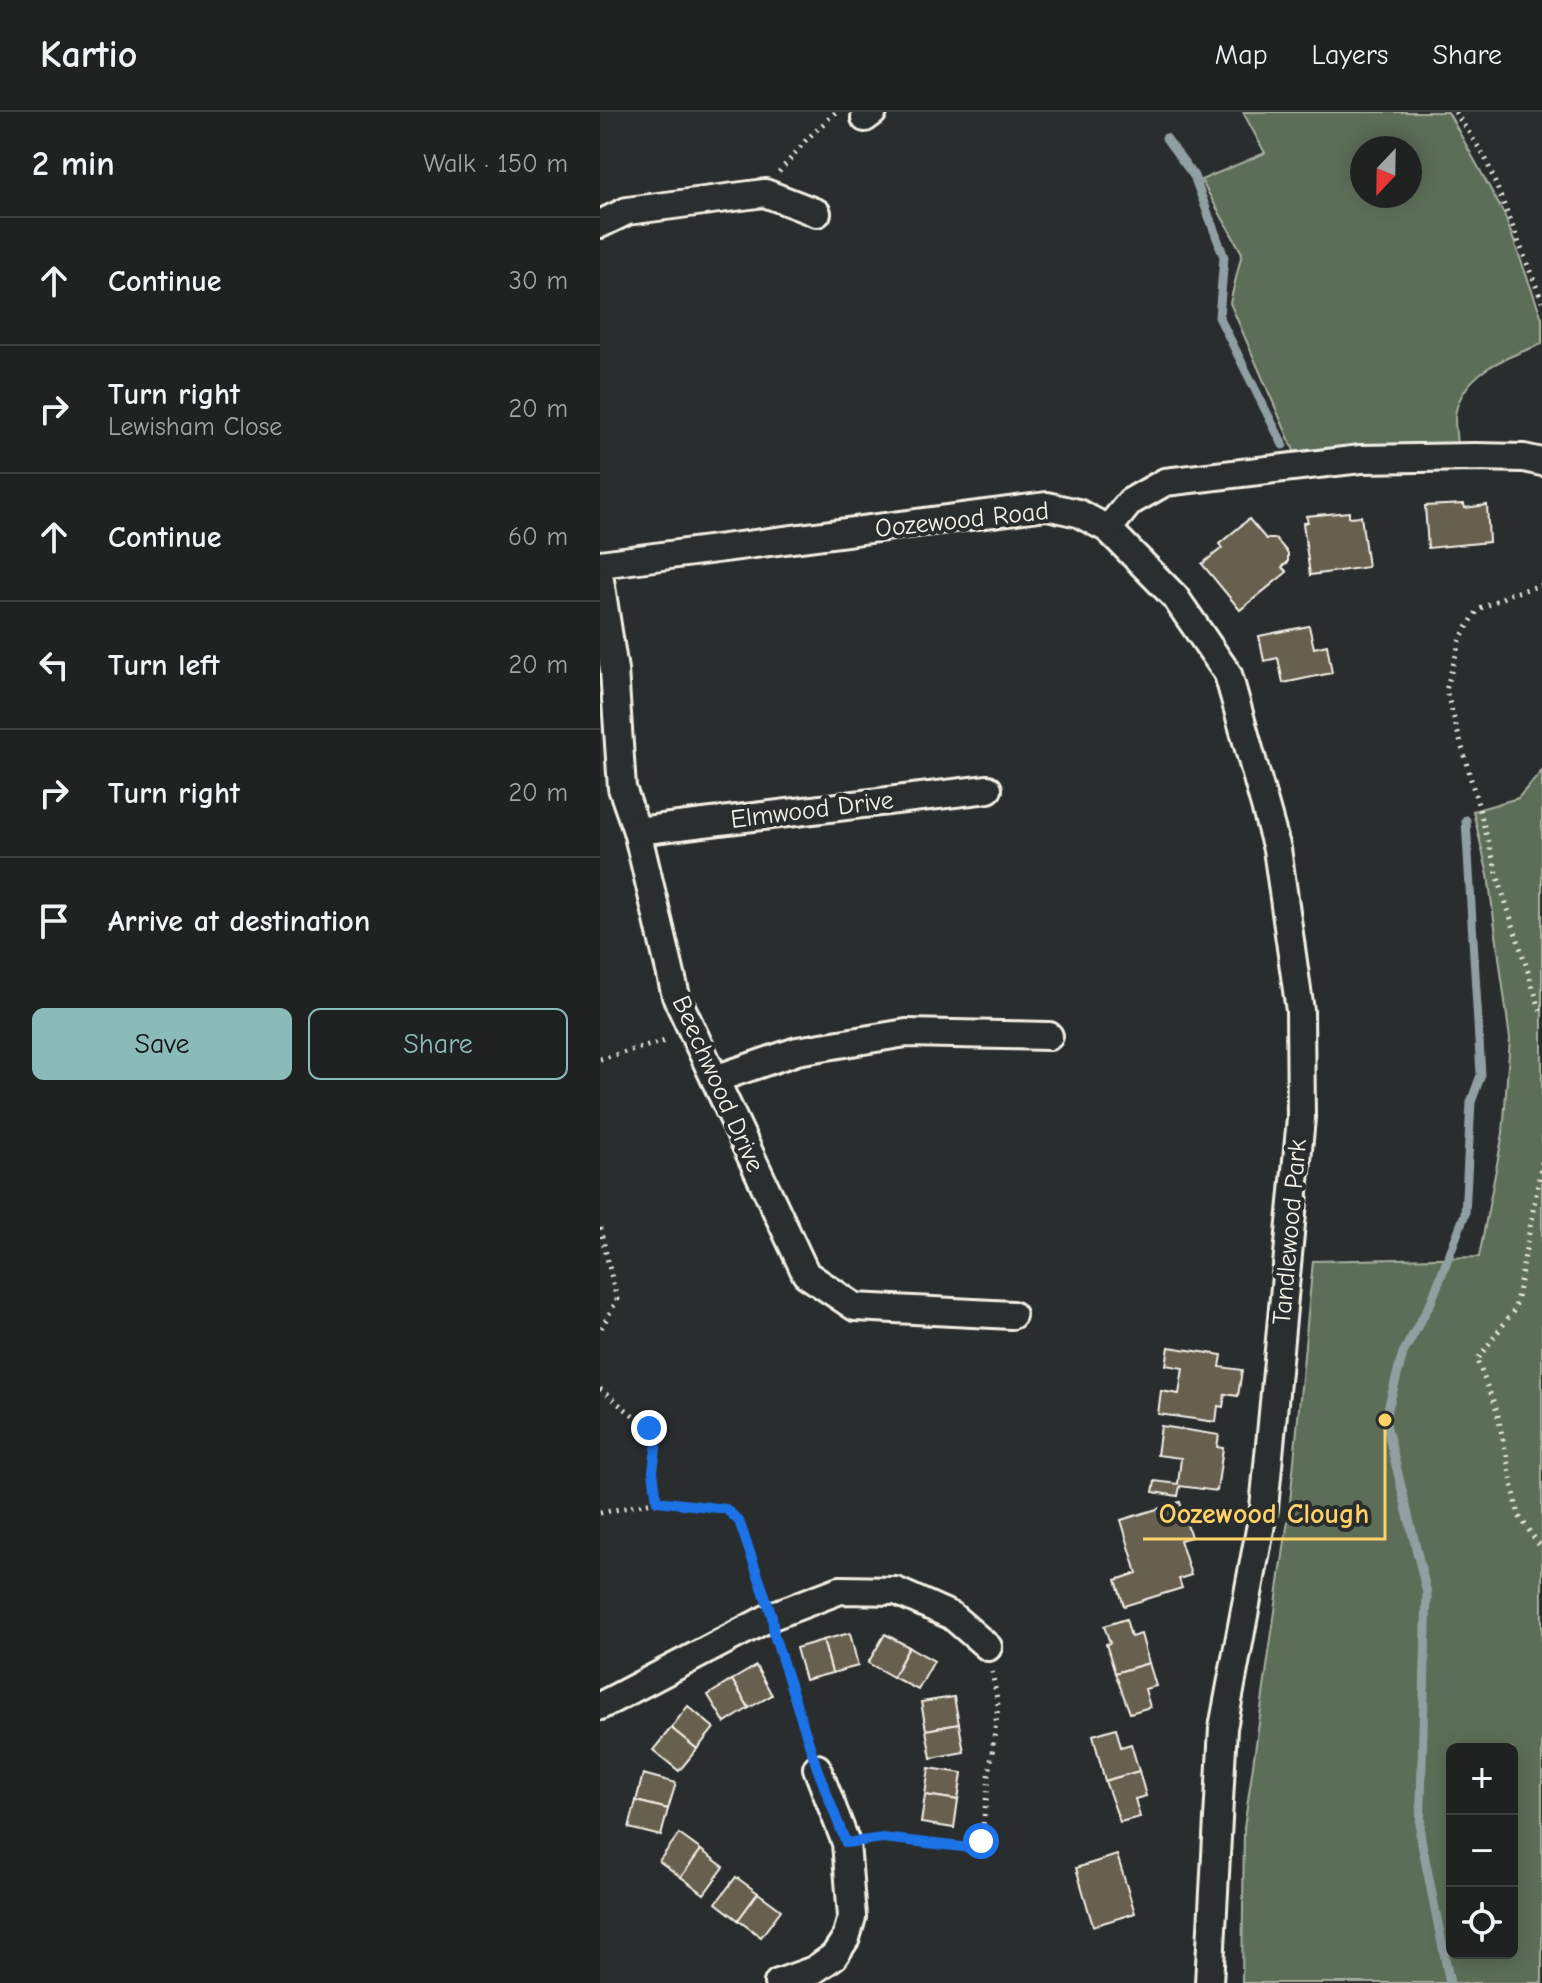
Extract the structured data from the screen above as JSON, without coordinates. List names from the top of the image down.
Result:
{
  "streets": {
    "street": [
      "Oozewood Road",
      "Elmwood Drive",
      "Beechwood Drive",
      "Tandlewood Park"
    ]
  },
  "crossings": [
    ["Oozewood Road", "Tandlewood Park"],
    ["Elmwood Drive", "Beechwood Drive"]
  ],
  "places": ["Oozewood Clough"],
  "north": "bottom",
  "page": {
    "header": "Kartio",
    "nav": ["Map", "Layers", "Share"],
    "heading": ["2 min", "Walk · 150 m"],
    "list": [
      ["Continue", "30 m"],
      ["Turn right", "Lewisham Close", "20 m"],
      ["Continue", "60 m"],
      ["Turn left", "20 m"],
      ["Turn right", "20 m"],
      "Arrive at destination"
    ],
    "buttons": ["Save", "Share"],
    "map_buttons": ["+", "−"]
  }
}
